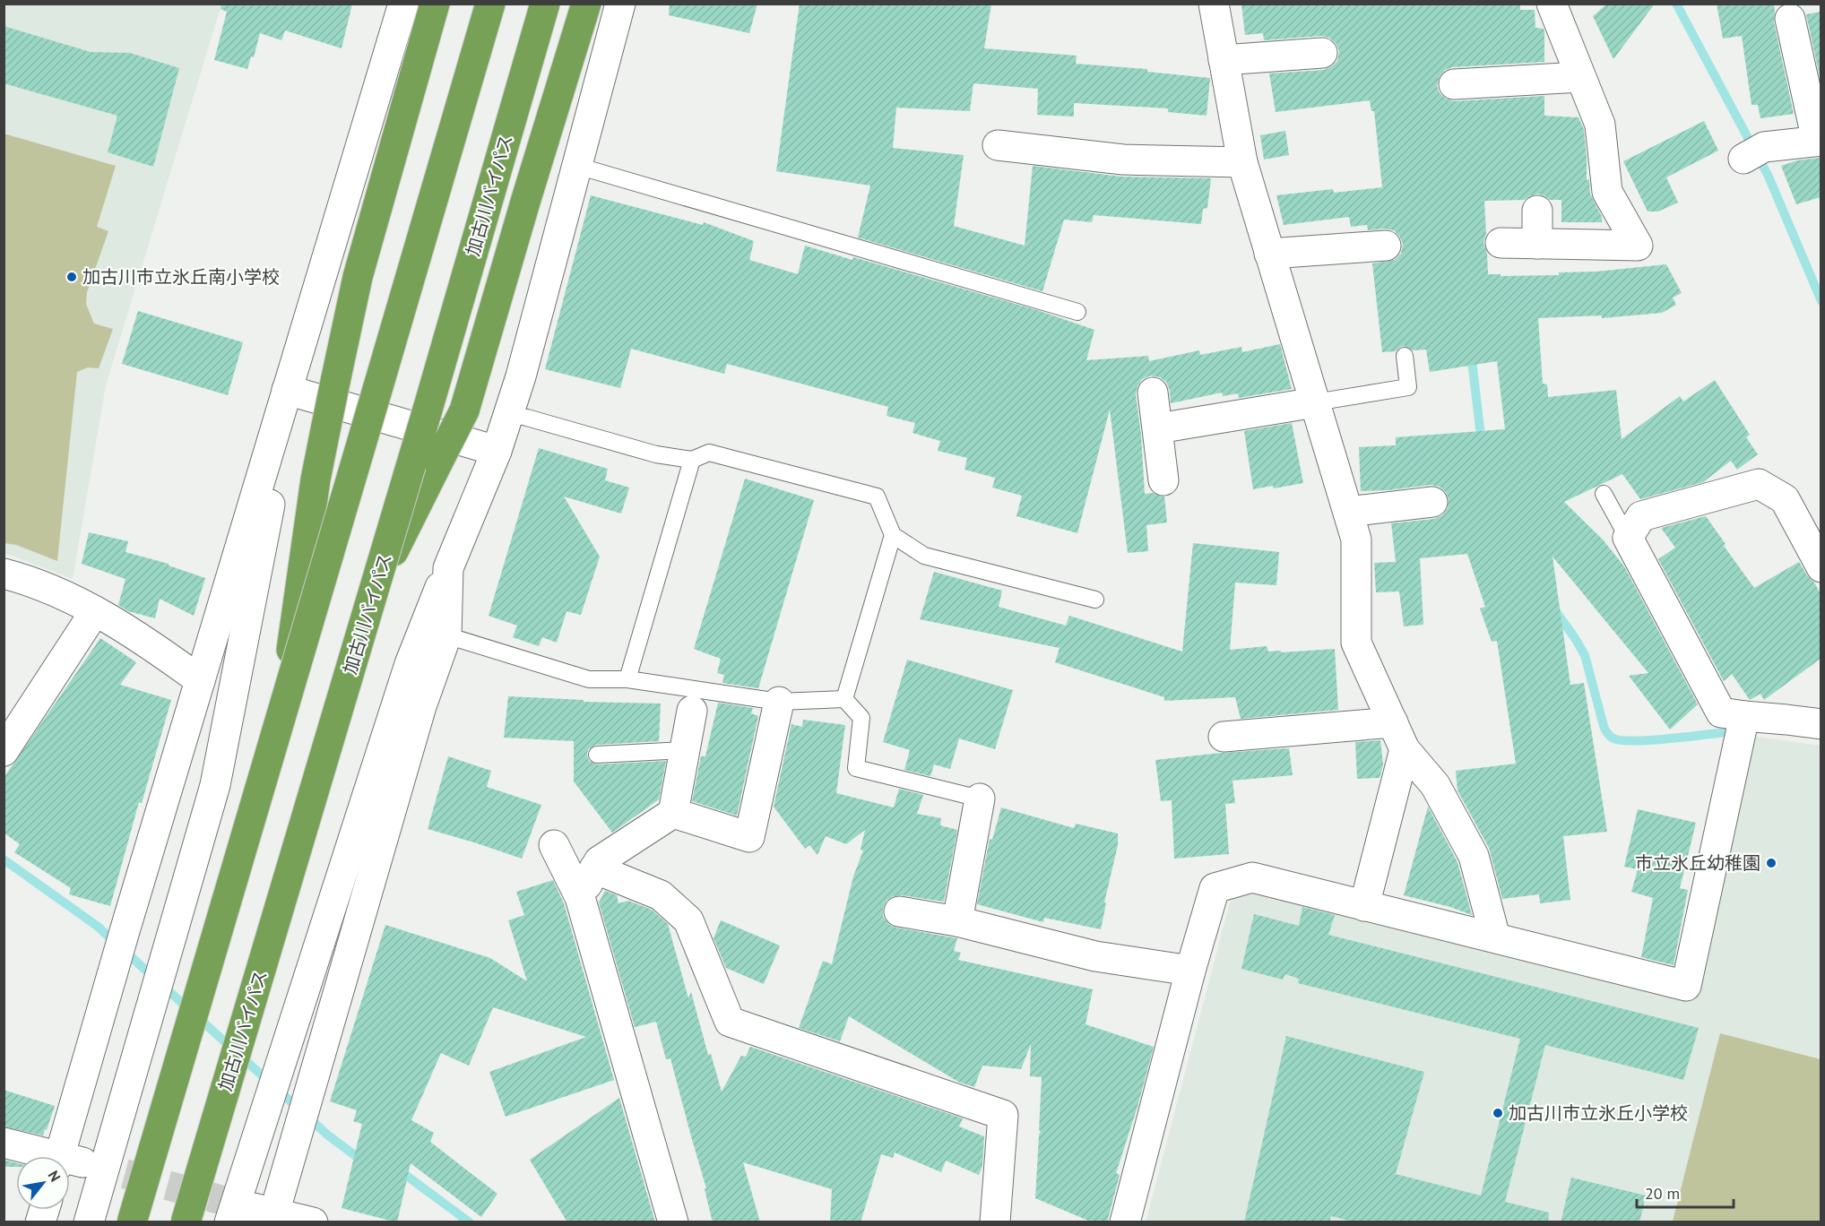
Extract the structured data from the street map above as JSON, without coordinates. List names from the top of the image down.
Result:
{
  "streets": {
    "highway": ["加古川バイパス"]
  },
  "places": ["加古川市立氷丘南小学校", "市立氷丘幼稚園", "加古川市立氷丘小学校"],
  "scale_bar": "20 m",
  "north": "top right"
}
